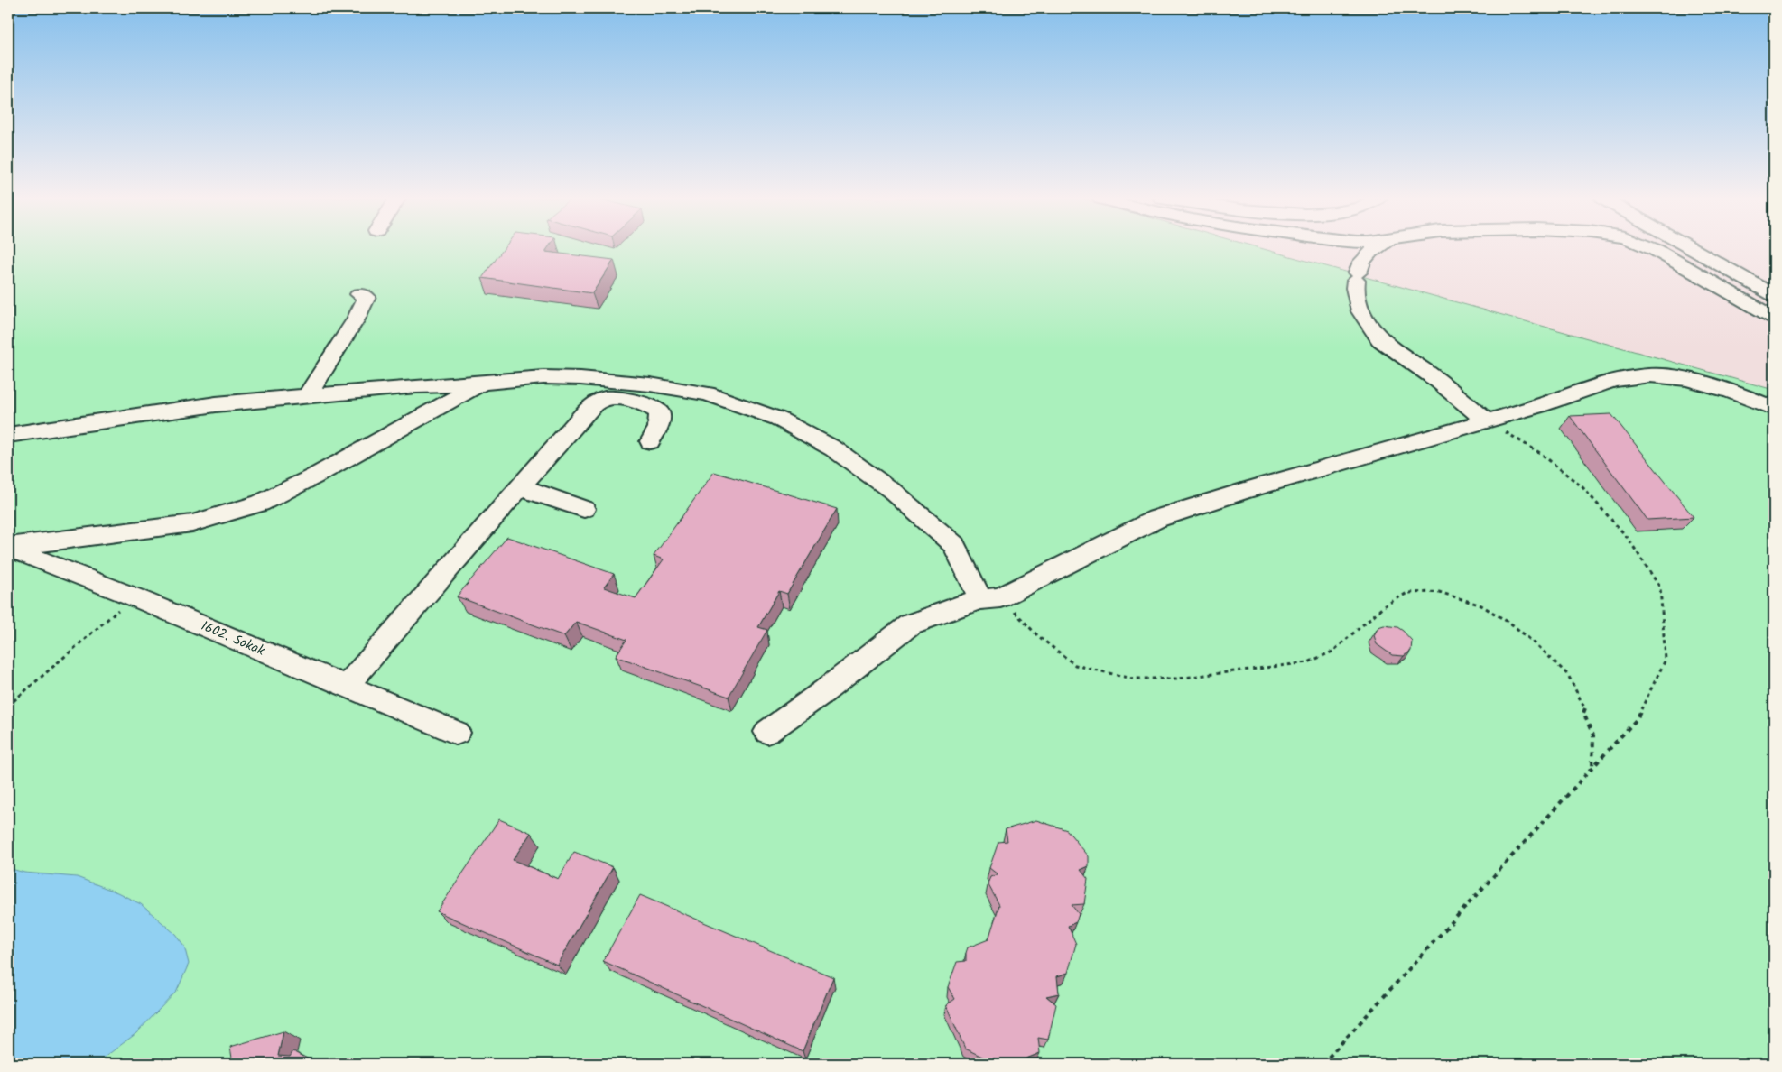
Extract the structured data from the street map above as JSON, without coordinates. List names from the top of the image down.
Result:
{
  "streets": {
    "street": ["1602. Sokak"]
  }
}
